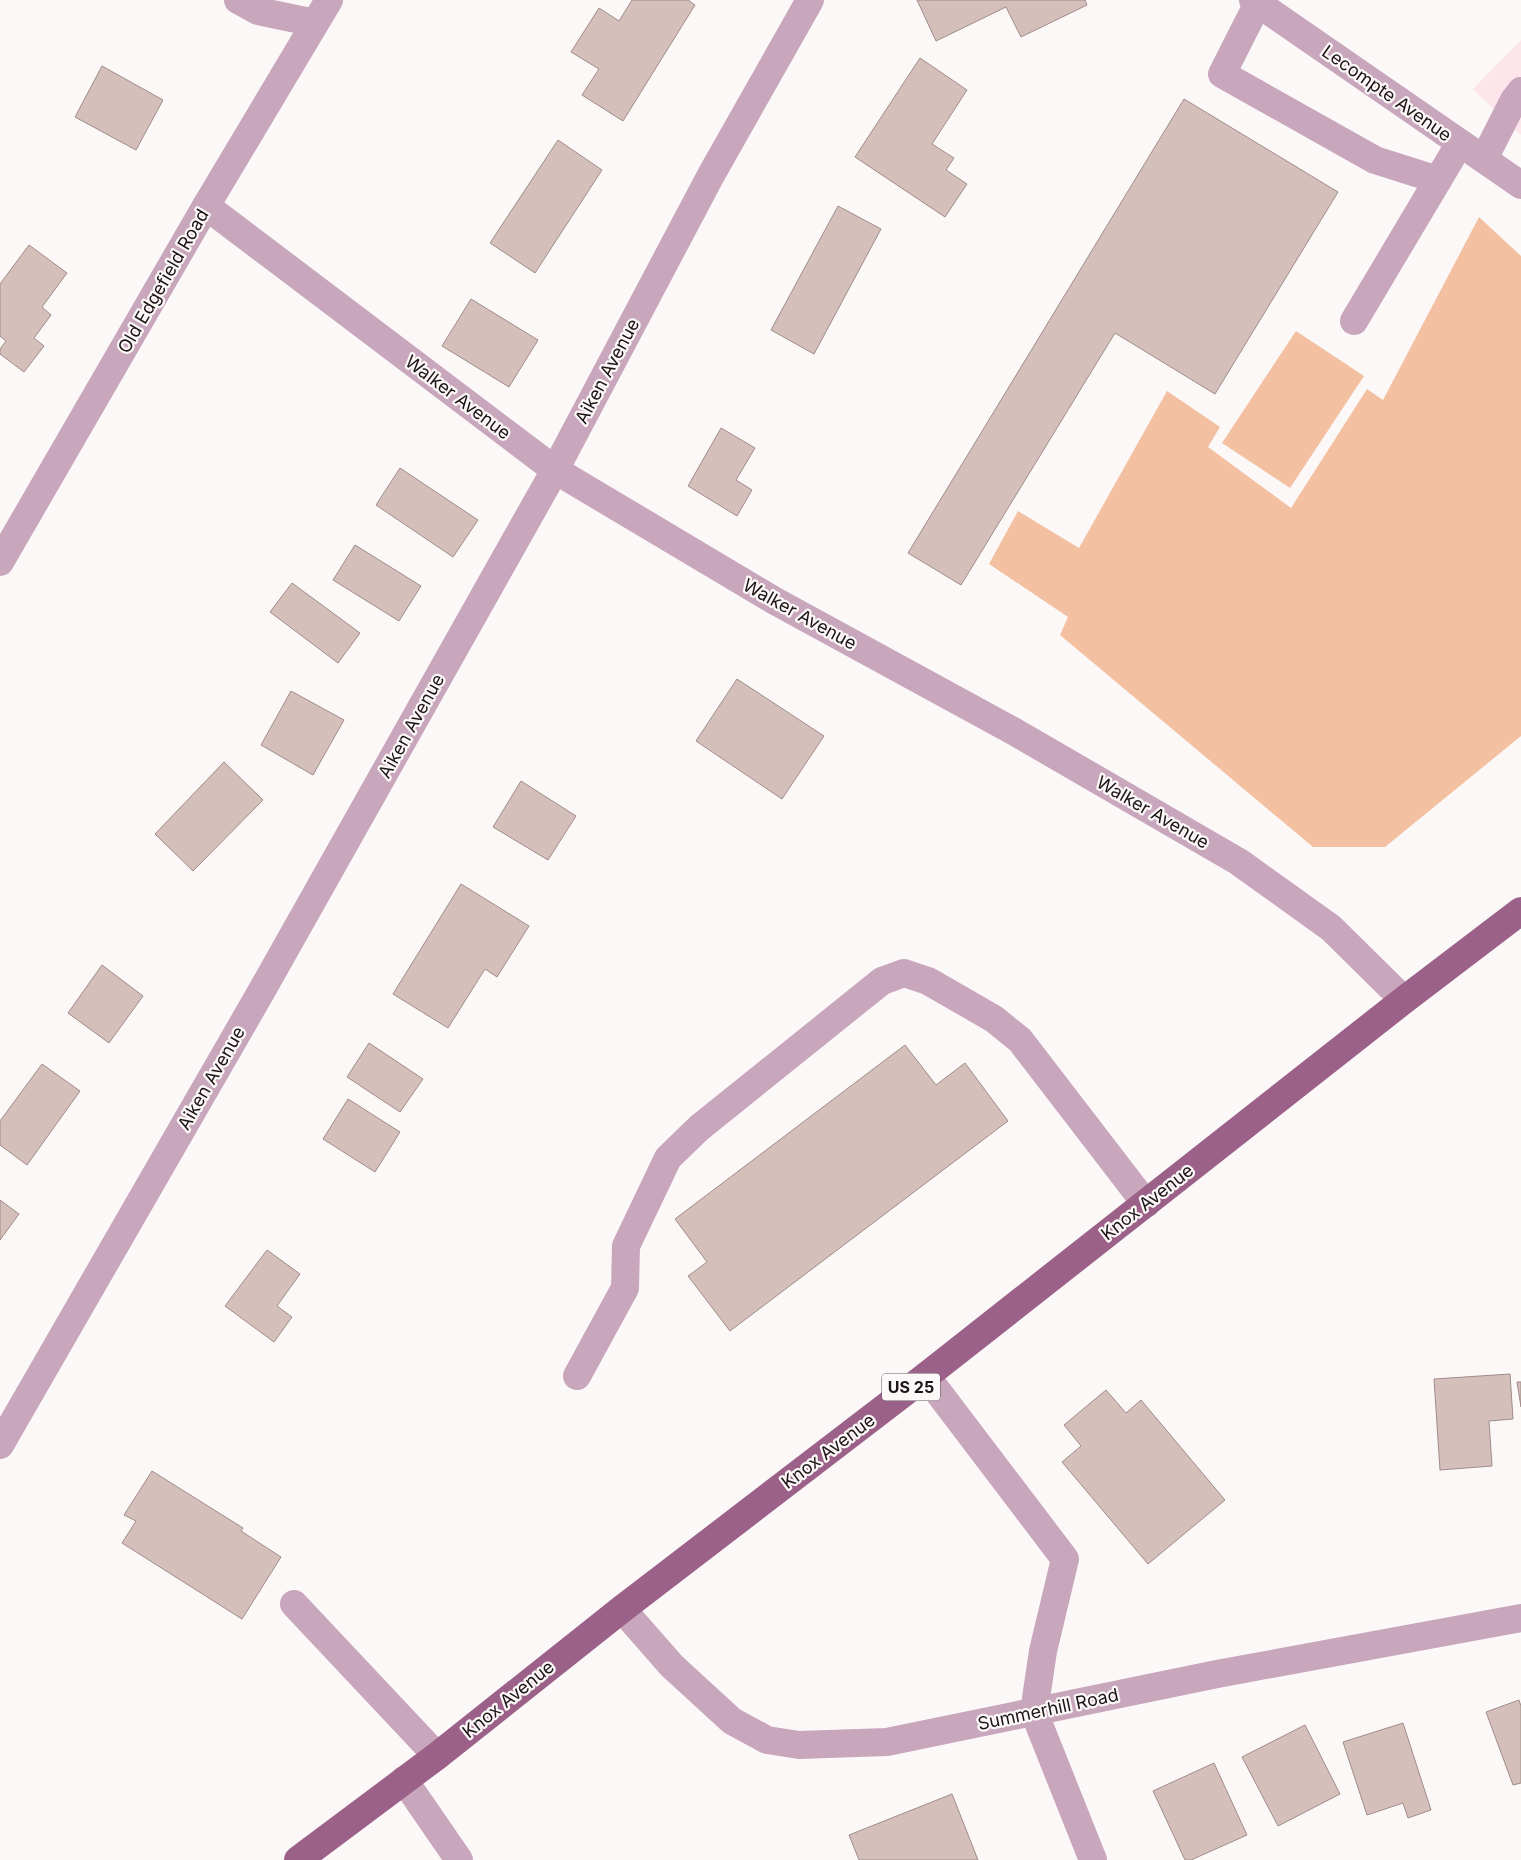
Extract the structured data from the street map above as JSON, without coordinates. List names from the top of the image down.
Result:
{
  "streets": {
    "main road": ["Knox Avenue", "US 25"],
    "street": [
      "Lecompte Avenue",
      "Old Edgefield Road",
      "Aiken Avenue",
      "Walker Avenue",
      "Summerhill Road"
    ]
  },
  "crossings": [
    ["Old Edgefield Road", "Walker Avenue"],
    ["Aiken Avenue", "Walker Avenue"],
    ["Walker Avenue", "Knox Avenue"],
    ["Knox Avenue", "Summerhill Road"]
  ]
}
